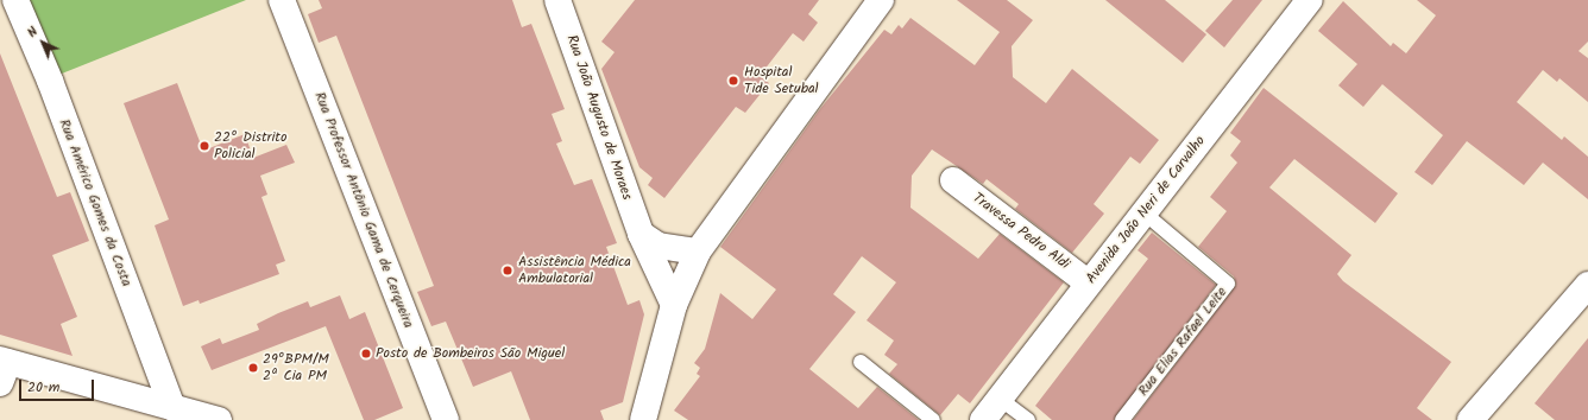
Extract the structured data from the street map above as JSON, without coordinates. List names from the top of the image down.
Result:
{
  "streets": {
    "street": [
      "Rua João Augusto de Moraes",
      "Rua Américo Gomes da Costa",
      "Rua Professor Antônio Gama de Cerqueira",
      "Avenida João Neri de Carvalho",
      "Travessa Pedro Aldi"
    ],
    "lane": ["Rua Elias Rafael Leite"]
  },
  "crossings": [
    ["Avenida João Neri de Carvalho", "Travessa Pedro Aldi"],
    ["Avenida João Neri de Carvalho", "Rua Elias Rafael Leite"]
  ],
  "places": [
    "Hospital Tide Setubal",
    "22º Distrito Policial",
    "Assistência Médica Ambulatorial",
    "Posto de Bombeiros São Miguel",
    "29ºBPM/M 2ª Cia PM"
  ],
  "scale_bar": "20 m",
  "north": "top left"
}
